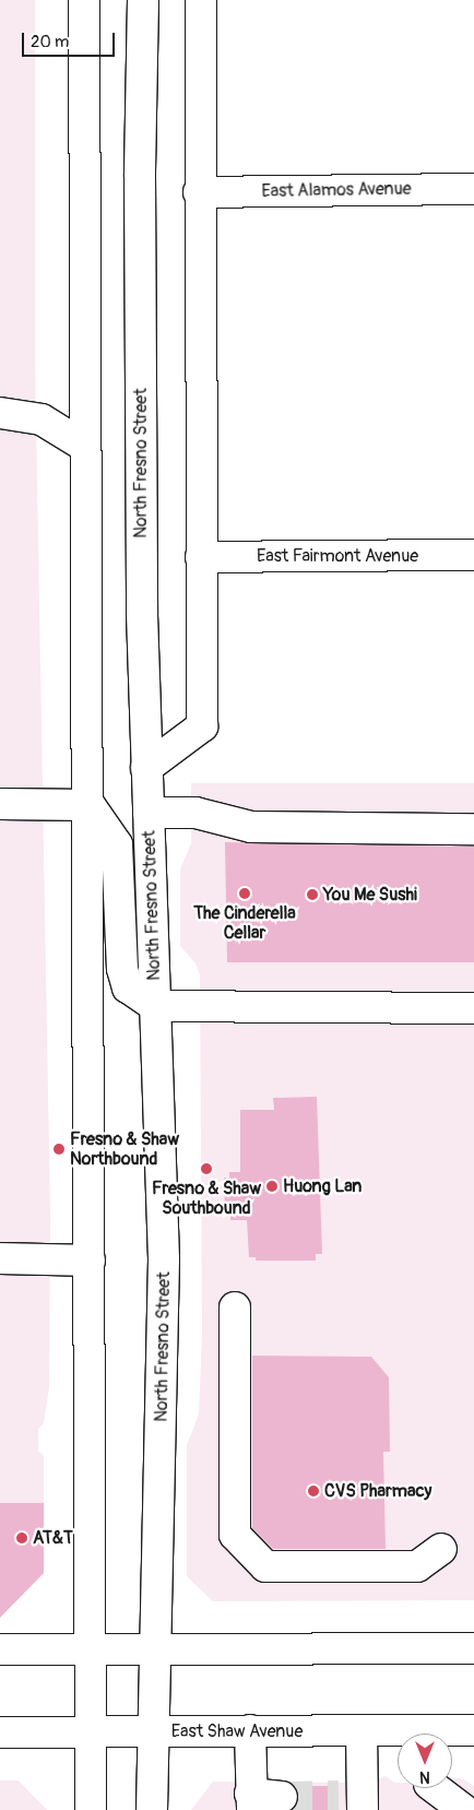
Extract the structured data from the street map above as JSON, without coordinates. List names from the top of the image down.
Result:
{
  "streets": {
    "main road": [
      "East Alamos Avenue",
      "North Fresno Street",
      "East Fairmont Avenue",
      "East Shaw Avenue"
    ]
  },
  "crossings": [
    ["North Fresno Street", "East Shaw Avenue"]
  ],
  "places": [
    "The Cinderella Cellar",
    "You Me Sushi",
    "Fresno & Shaw Northbound",
    "Fresno & Shaw Southbound",
    "Huong Lan",
    "CVS Pharmacy",
    "AT&T"
  ],
  "scale_bar": "20 m",
  "north": "bottom"
}
